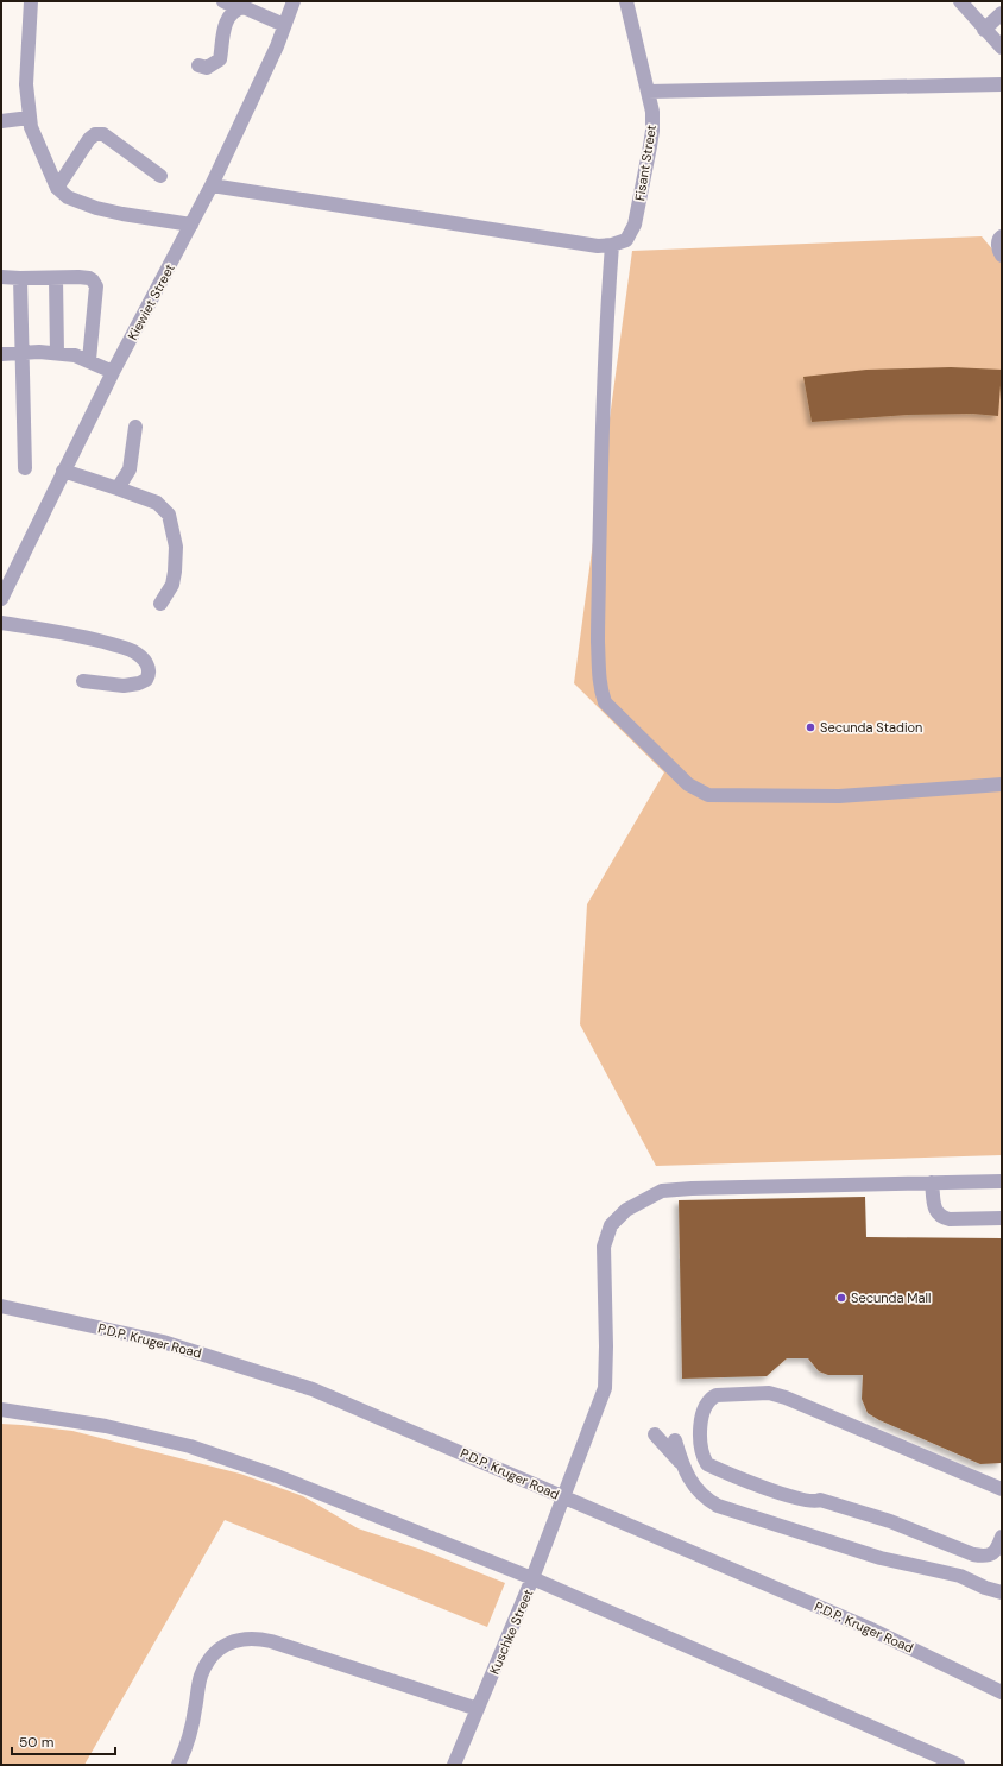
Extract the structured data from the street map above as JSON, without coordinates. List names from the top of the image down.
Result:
{
  "streets": {
    "street": [
      "Fisant Street",
      "Kiewiet Street",
      "P.D.P. Kruger Road",
      "Kuschke Street"
    ]
  },
  "crossings": [
    ["P.D.P. Kruger Road", "Kuschke Street"]
  ],
  "places": ["Secunda Stadion", "Secunda Mall"],
  "scale_bar": "50 m"
}
